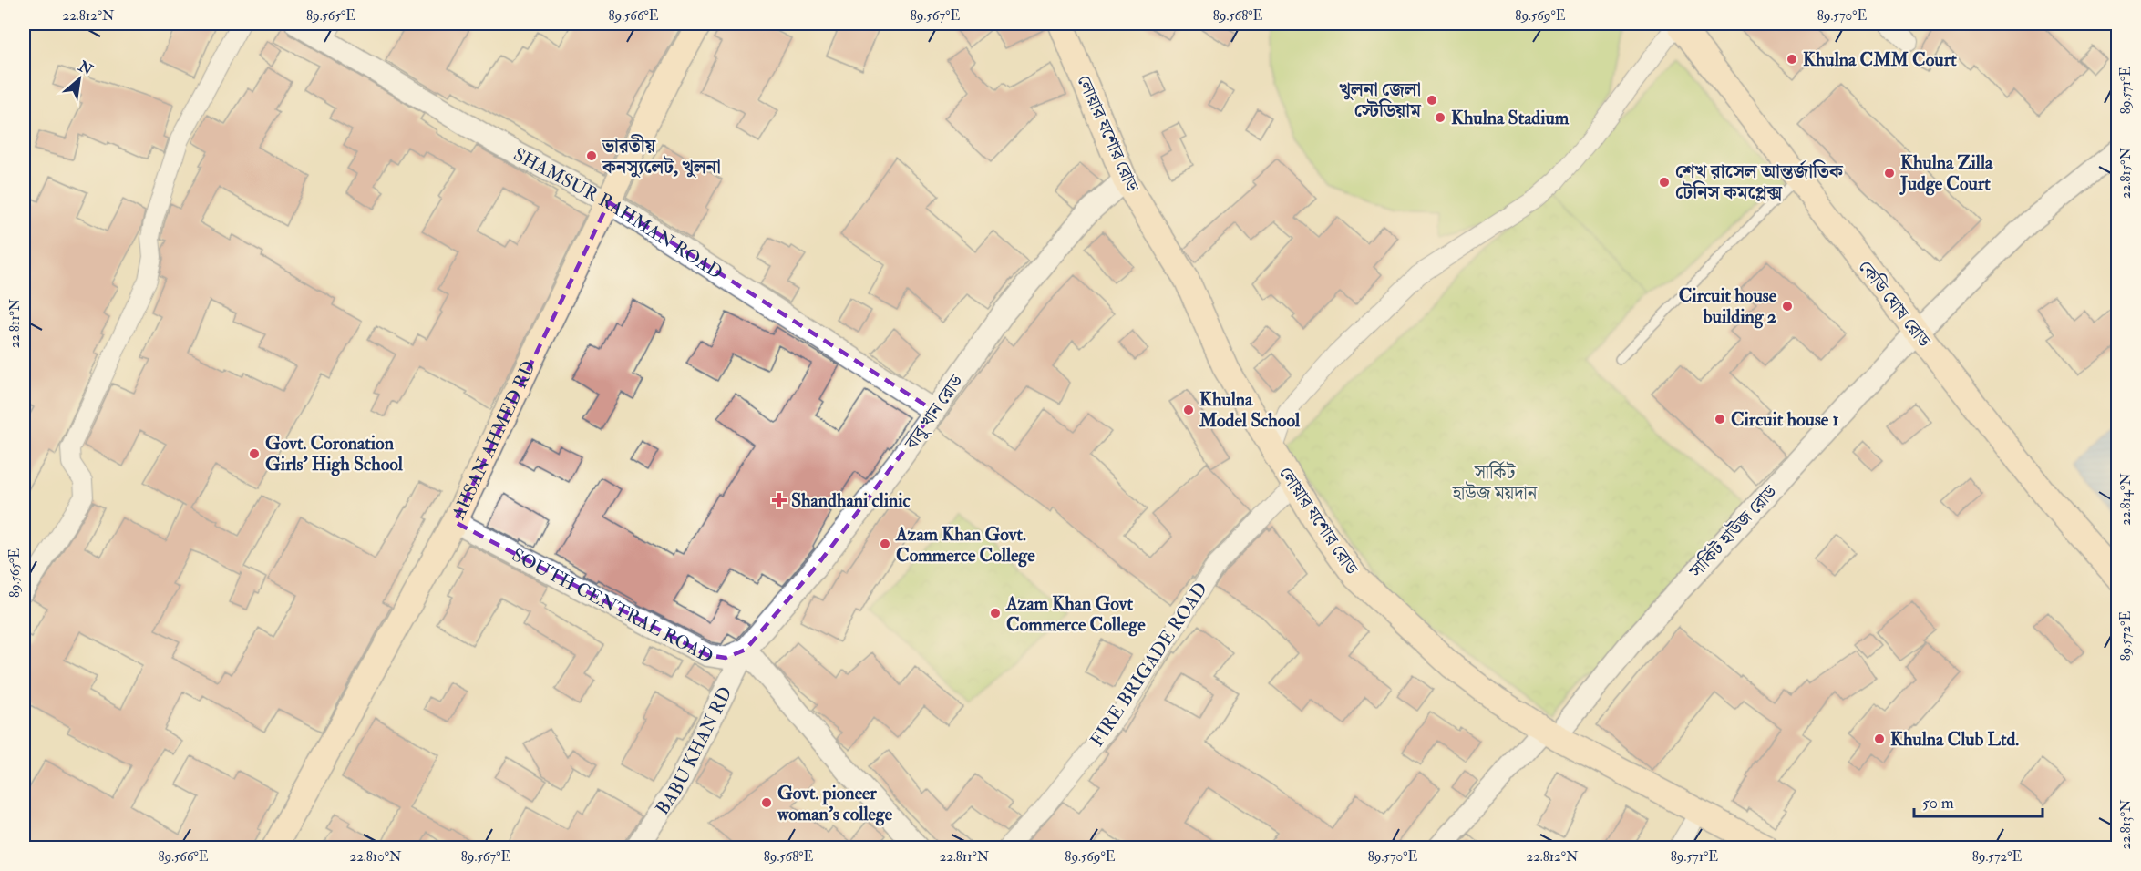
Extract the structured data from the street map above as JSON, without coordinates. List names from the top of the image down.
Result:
{
  "streets": {
    "main road": ["লোয়ার যশোর রোড", "কেডি ঘোষ রোড", "AHSAN AHMED RD"],
    "street": [
      "SHAMSUR RAHMAN ROAD",
      "বাবু খান রোড",
      "সার্কিট হাউজ রোড",
      "SOUTH CENTRAL ROAD",
      "FIRE BRIGADE ROAD",
      "BABU KHAN RD"
    ]
  },
  "crossings": [
    ["লোয়ার যশোর রোড", "বাবু খান রোড"],
    ["লোয়ার যশোর রোড", "সার্কিট হাউজ রোড"],
    ["লোয়ার যশোর রোড", "FIRE BRIGADE ROAD"],
    ["SHAMSUR RAHMAN ROAD", "বাবু খান রোড"],
    ["SHAMSUR RAHMAN ROAD", "AHSAN AHMED RD"],
    ["কেডি ঘোষ রোড", "সার্কিট হাউজ রোড"],
    ["বাবু খান রোড", "SOUTH CENTRAL ROAD"],
    ["বাবু খান রোড", "BABU KHAN RD"],
    ["AHSAN AHMED RD", "SOUTH CENTRAL ROAD"],
    ["SOUTH CENTRAL ROAD", "BABU KHAN RD"]
  ],
  "parks": ["সার্কিট হাউজ ময়দান"],
  "places": {
    "other": [
      "Khulna CMM Court",
      "খুলনা জেলা স্টেডিয়াম",
      "Khulna Stadium",
      "ভারতীয় কনস্যুলেট, খুলনা",
      "Khulna Zilla Judge Court",
      "শেখ রাসেল আন্তর্জাতিক টেনিস কমপ্লেক্স",
      "Circuit house building 2",
      "Khulna Model School",
      "Circuit house 1",
      "Govt. Coronation Girls' High School",
      "Azam Khan Govt. Commerce College",
      "Azam Khan Govt Commerce College",
      "Khulna Club Ltd.",
      "Govt. pioneer woman's college"
    ],
    "health": ["Shandhani clinic"]
  },
  "scale_bar": "50 m",
  "north": "top right",
  "coordinates": [
    "22.812°N",
    "89.565°E",
    "89.566°E",
    "89.567°E",
    "89.568°E",
    "89.569°E",
    "89.570°E",
    "89.571°E",
    "22.815°N",
    "22.811°N",
    "22.814°N",
    "89.572°E",
    "22.813°N",
    "22.810°N"
  ]
}
